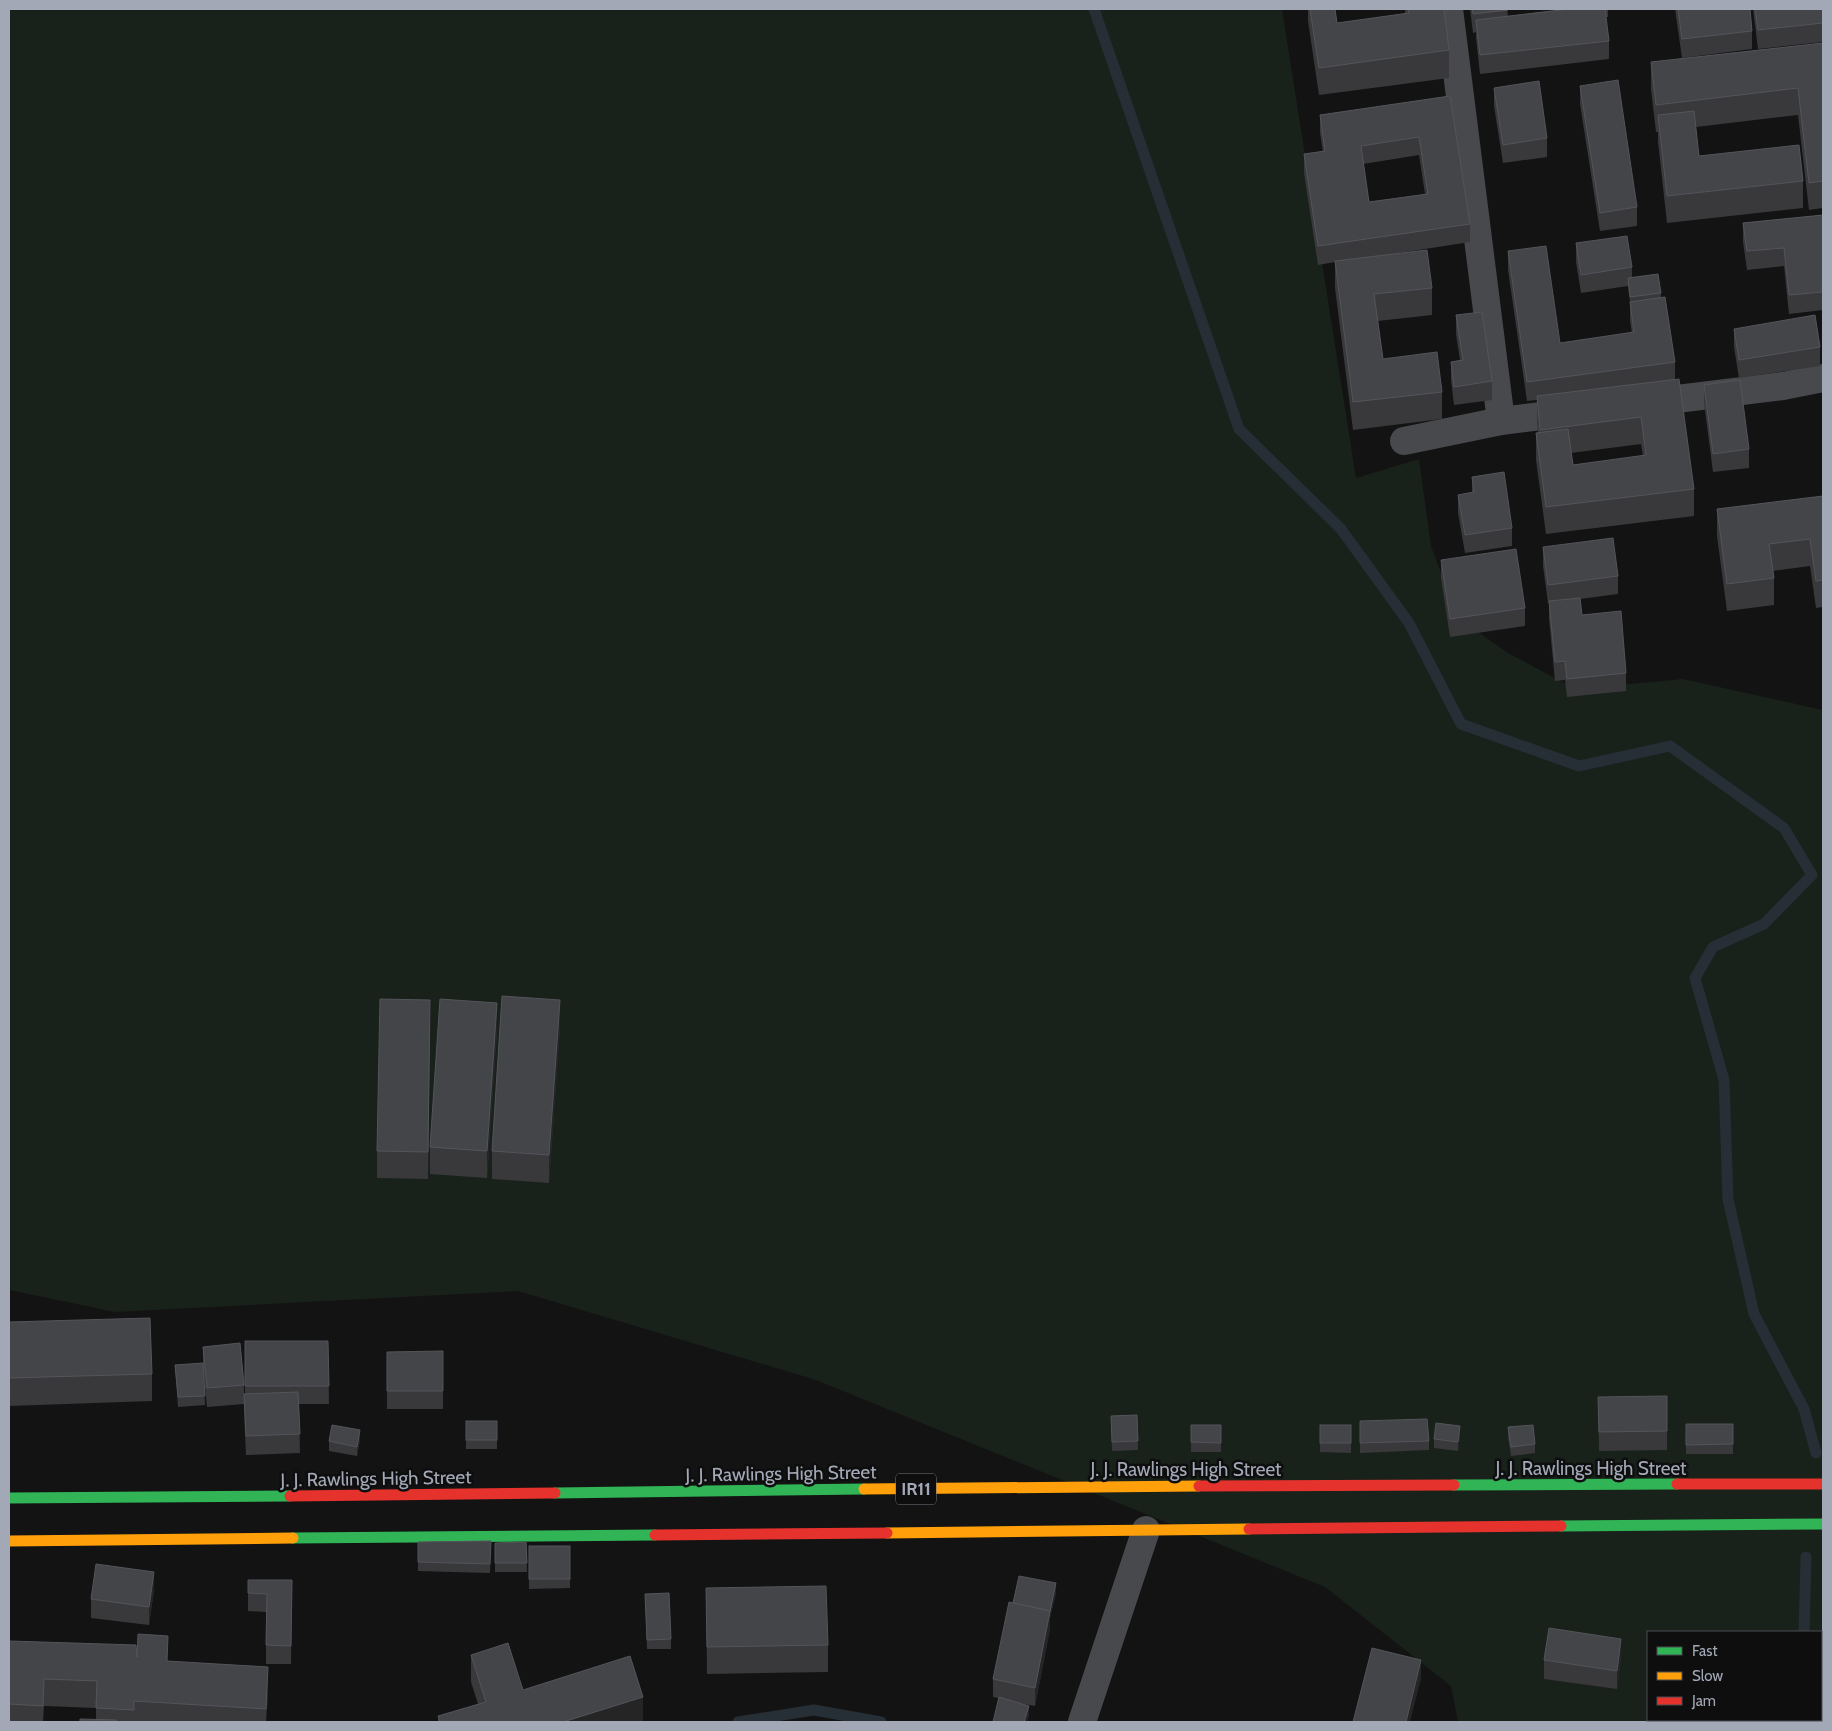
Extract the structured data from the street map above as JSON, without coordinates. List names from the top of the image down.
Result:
{
  "streets": {
    "main road": ["J. J. Rawlings High Street", "IR11"]
  },
  "legend": ["Fast", "Slow", "Jam"]
}
